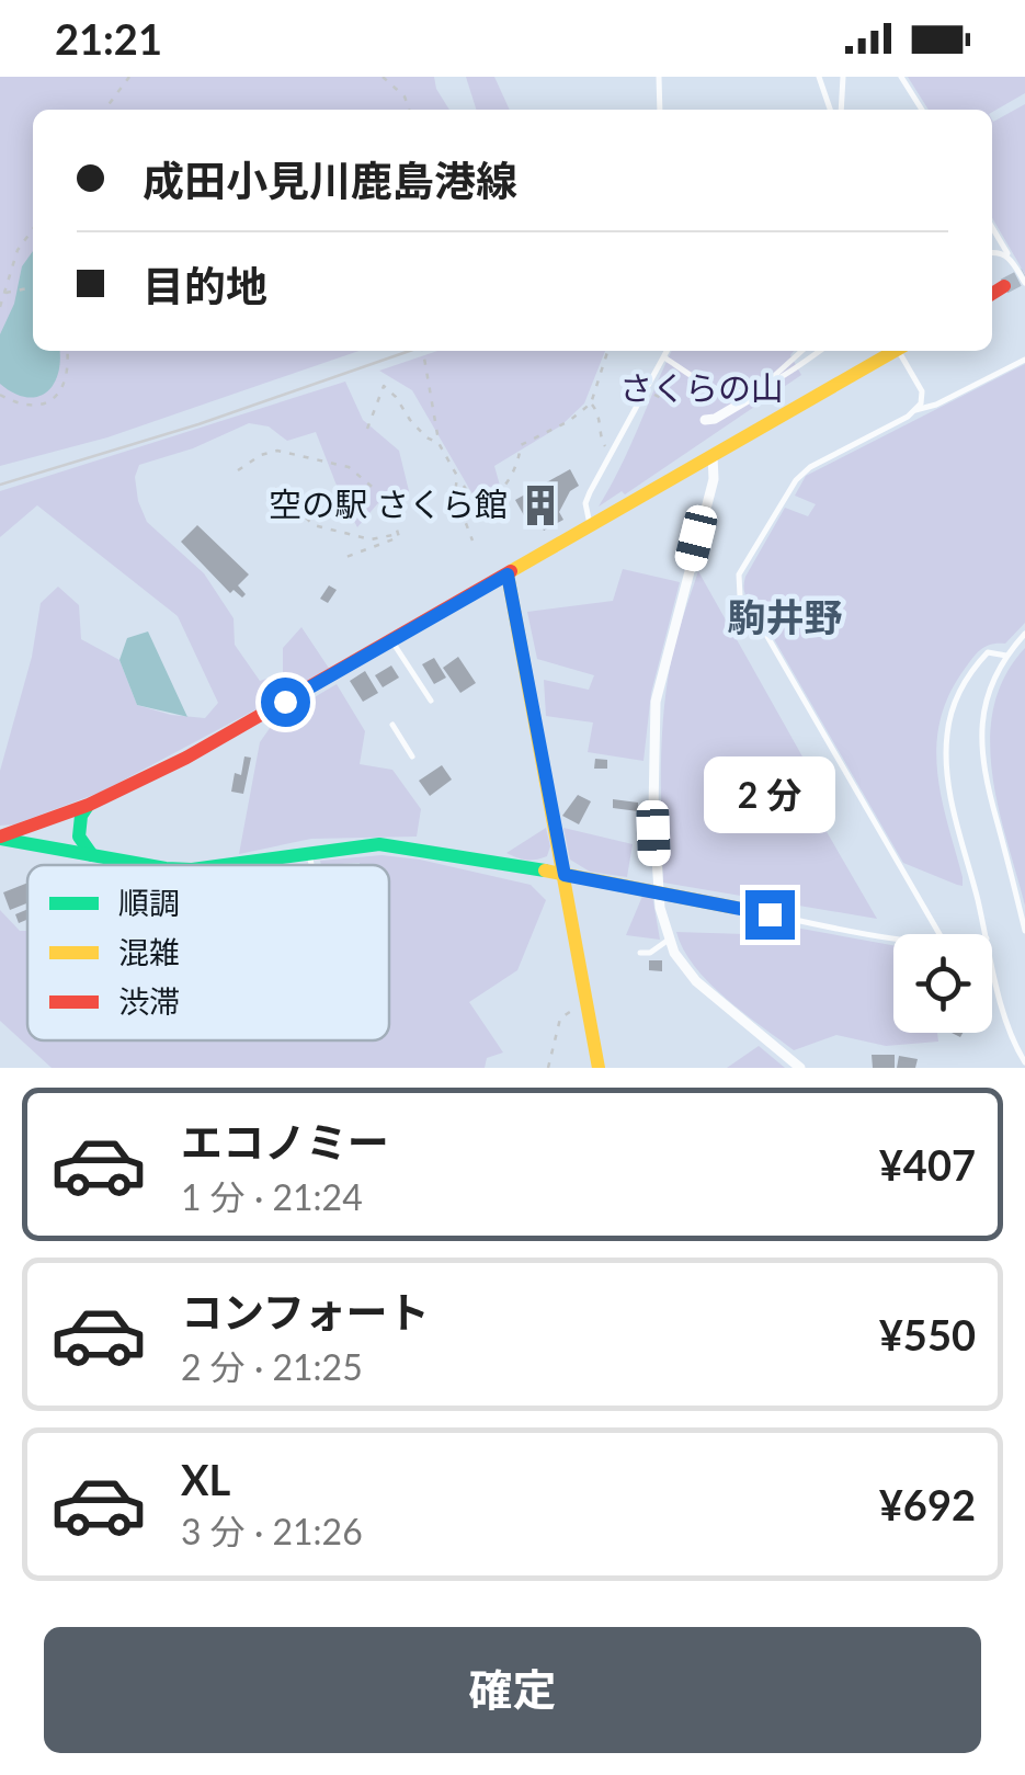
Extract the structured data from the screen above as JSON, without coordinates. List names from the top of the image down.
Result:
{
  "districts": ["駒井野"],
  "parks": ["さくらの山"],
  "places": {
    "building": ["空の駅 さくら館"]
  },
  "legend": ["順調", "混雑", "渋滞"],
  "page": {
    "status": "21:21",
    "banner": ["成田小見川鹿島港線", "目的地"],
    "bubble": "2 分",
    "list": [
      {
        "name": "エコノミー",
        "note": "1 分 · 21:24",
        "value": "¥407"
      },
      {
        "name": "コンフォート",
        "note": "2 分 · 21:25",
        "value": "¥550"
      },
      {
        "name": "XL",
        "note": "3 分 · 21:26",
        "value": "¥692"
      }
    ],
    "buttons": "確定"
  }
}
